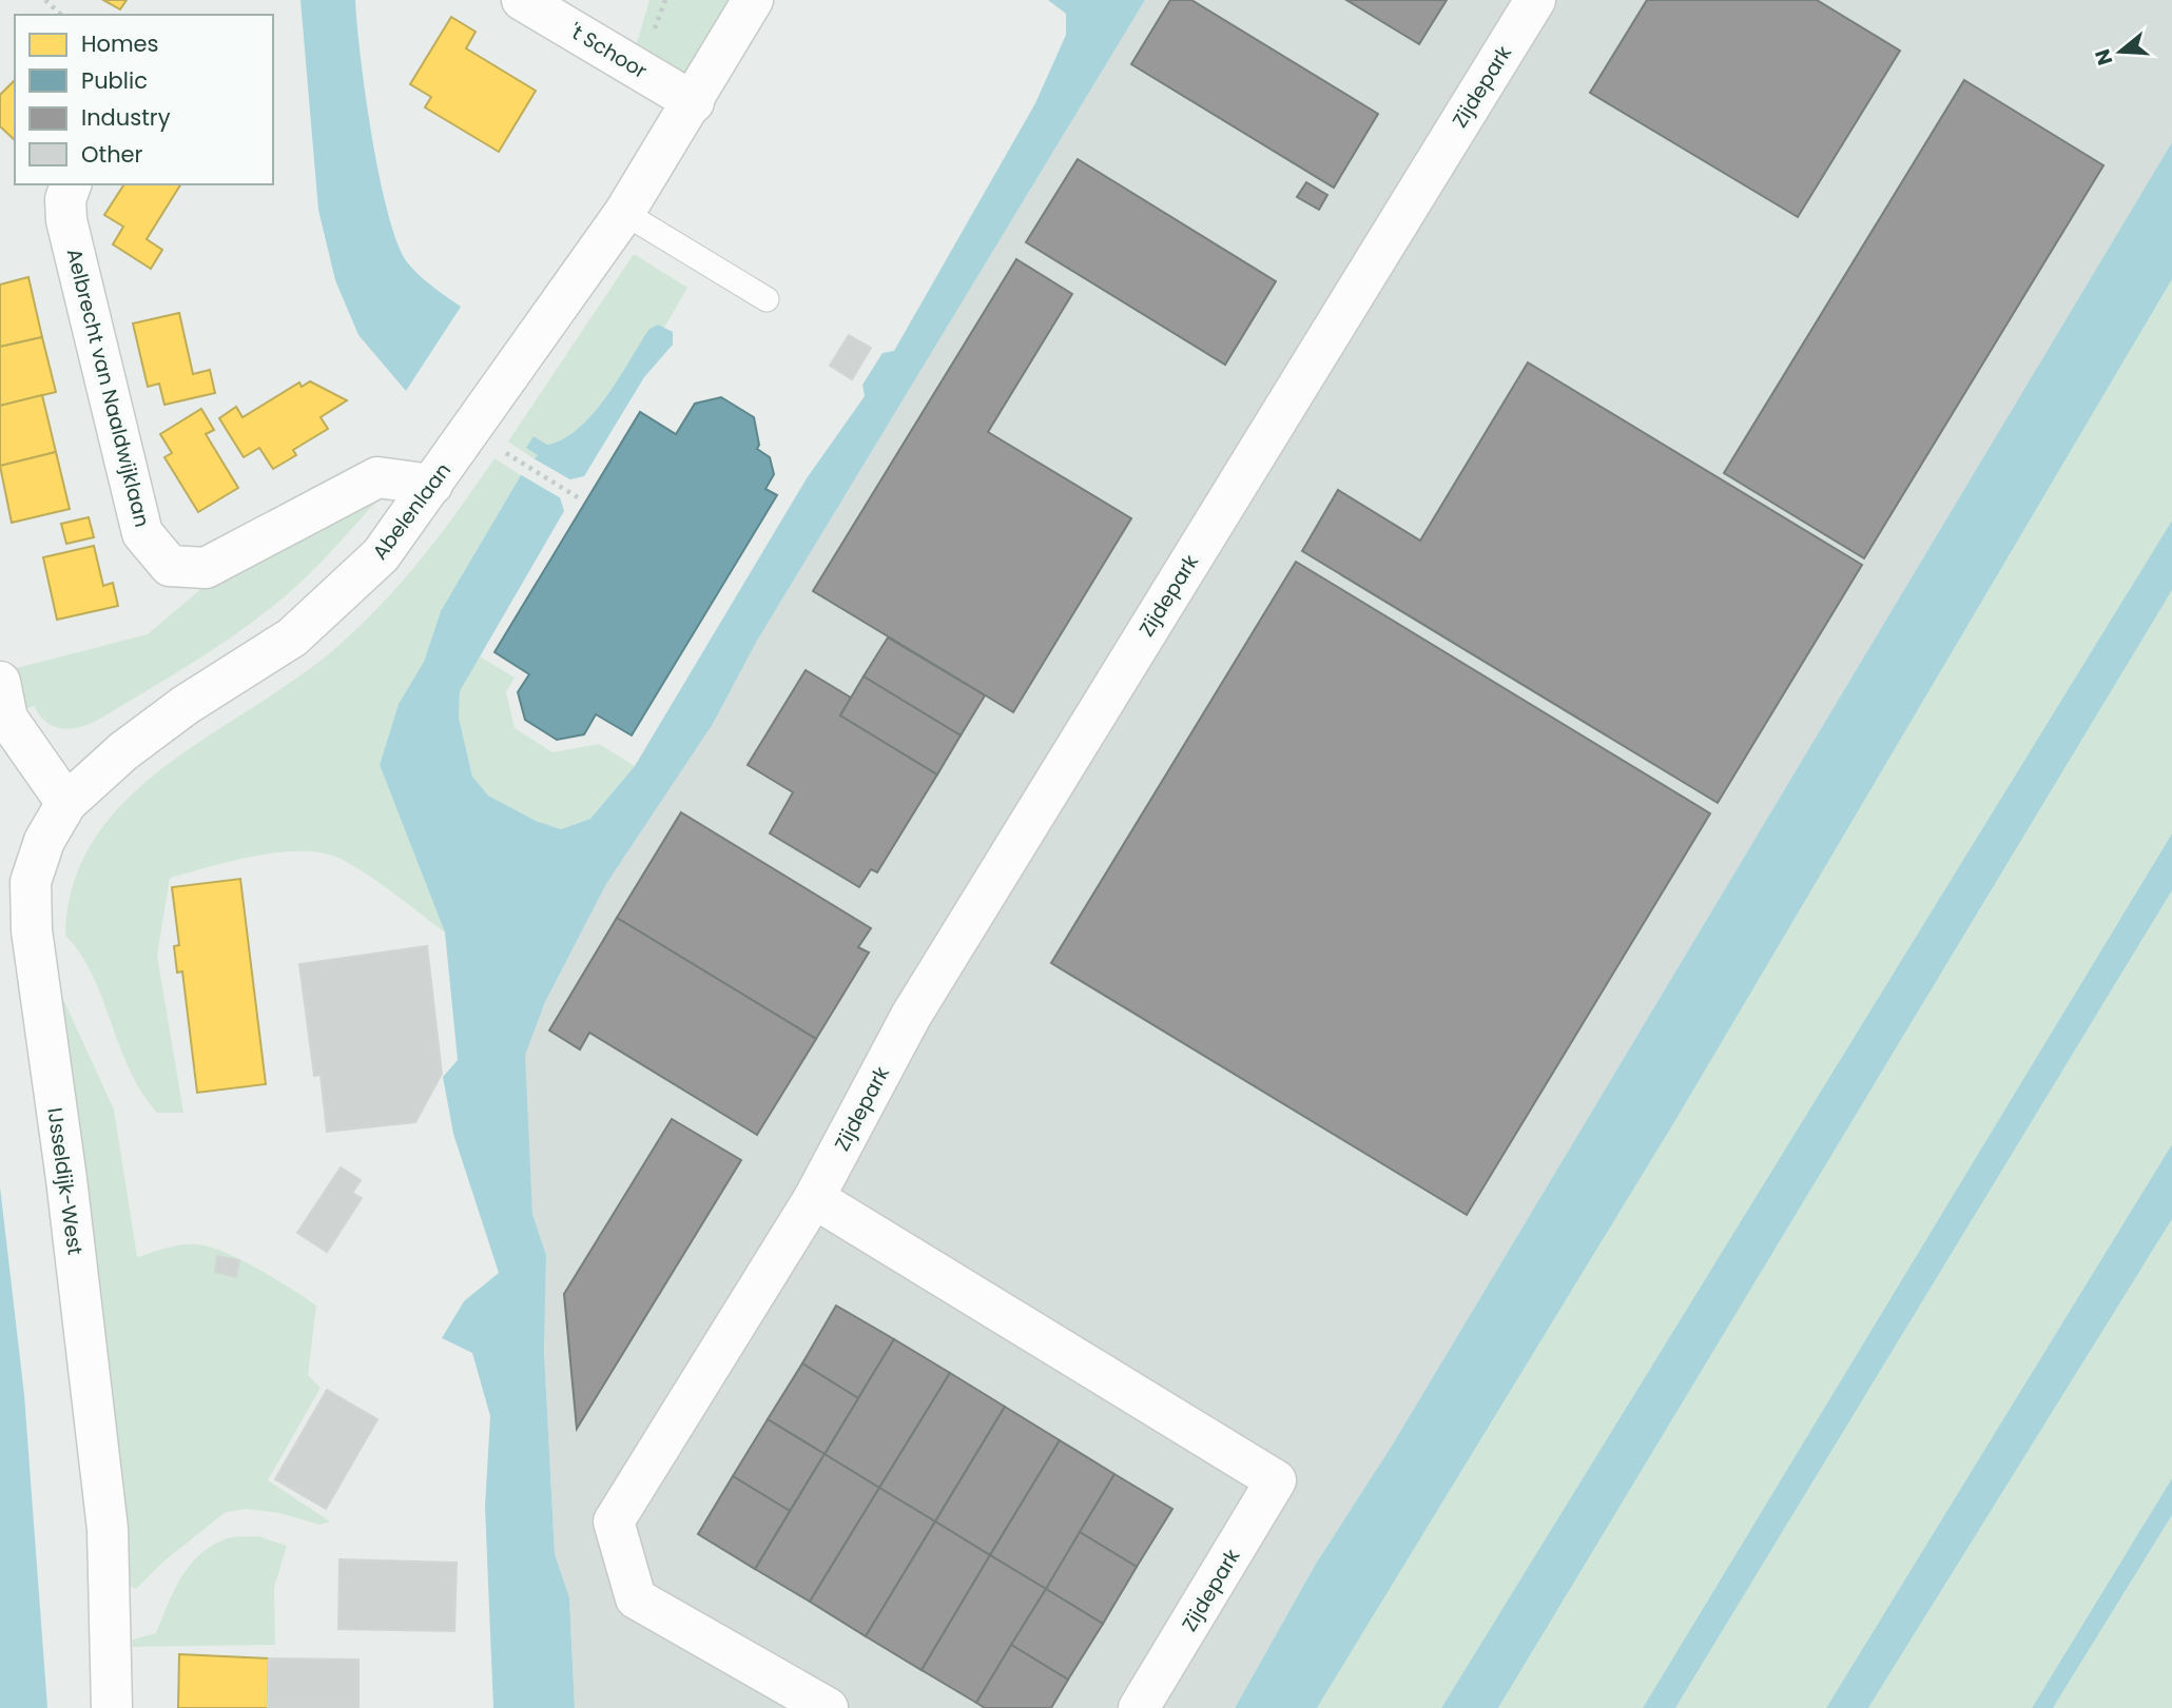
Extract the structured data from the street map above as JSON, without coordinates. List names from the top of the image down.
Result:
{
  "streets": {
    "street": [
      "'t Schoor",
      "Zijdepark",
      "Aelbrecht van Naaldwijklaan",
      "Abelenlaan",
      "IJsseldijk-West"
    ]
  },
  "crossings": [
    ["'t Schoor", "Abelenlaan"],
    ["Aelbrecht van Naaldwijklaan", "Abelenlaan"],
    ["Abelenlaan", "IJsseldijk-West"]
  ],
  "legend": [
    "Homes",
    "Public",
    "Industry",
    "Other"
  ],
  "north": "left"
}
